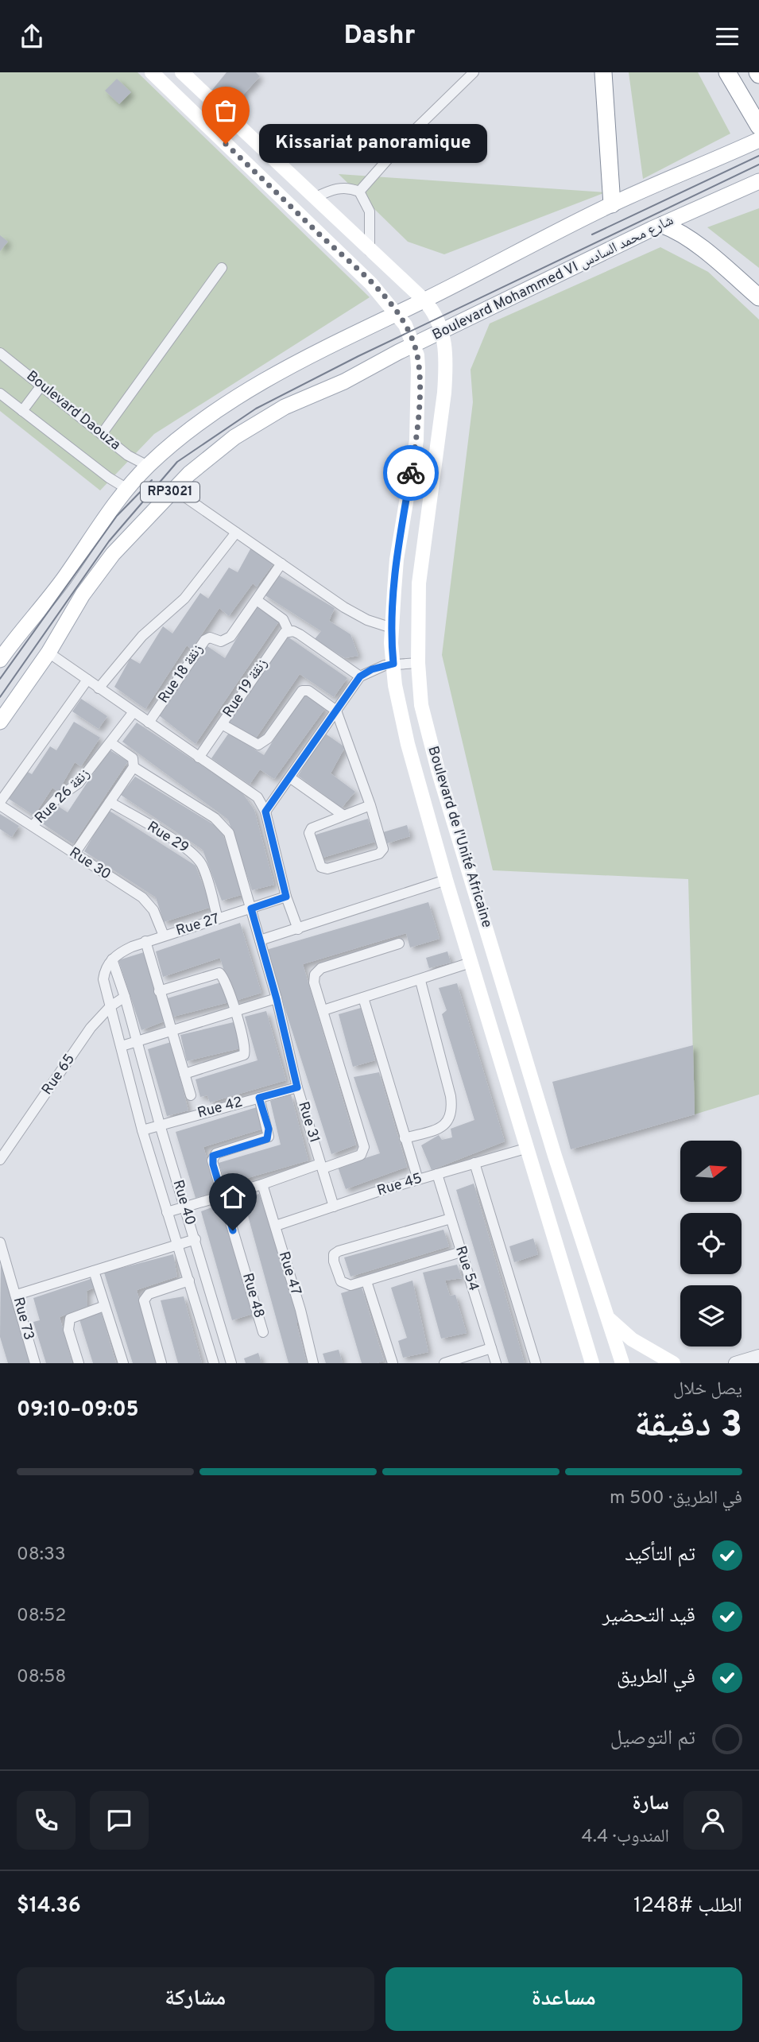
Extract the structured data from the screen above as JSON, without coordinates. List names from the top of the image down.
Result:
{
  "streets": {
    "main road": ["Boulevard Mohammed VI شارع محمد السادس", "RP3021", "Boulevard de l'Unité Africaine"],
    "street": [
      "Boulevard Daouza",
      "Rue 18 زنقة",
      "Rue 19 زنقة",
      "Rue 26 زنقة",
      "Rue 29",
      "Rue 30",
      "Rue 27",
      "Rue 65",
      "Rue 42",
      "Rue 31",
      "Rue 45",
      "Rue 40",
      "Rue 54",
      "Rue 47",
      "Rue 48",
      "Rue 73"
    ]
  },
  "crossings": [
    ["Boulevard Mohammed VI شارع محمد السادس", "Boulevard de l'Unité Africaine"],
    ["Boulevard Daouza", "RP3021"],
    ["RP3021", "Boulevard de l'Unité Africaine"],
    ["Rue 26 زنقة", "Rue 30"],
    ["Boulevard de l'Unité Africaine", "Rue 45"],
    ["Rue 29", "Rue 27"],
    ["Rue 30", "Rue 27"],
    ["Rue 27", "Rue 31"],
    ["Rue 27", "Rue 40"],
    ["Rue 65", "Rue 40"],
    ["Rue 42", "Rue 31"],
    ["Rue 42", "Rue 40"],
    ["Rue 42", "Rue 48"],
    ["Rue 31", "Rue 45"],
    ["Rue 45", "Rue 54"],
    ["Rue 45", "Rue 47"]
  ],
  "places": ["Kissariat panoramique"],
  "north": "right",
  "page": {
    "header": "Dashr",
    "bubble": "Kissariat panoramique",
    "heading": ["3 دقيقة", "يصل خلال", "09:05–09:10"],
    "panel": [
      "سارة",
      "المندوب · 4.4",
      "الطلب #1248",
      "$14.36"
    ],
    "bar": "في الطريق · 500 m",
    "list": [
      ["تم التأكيد", "08:33"],
      ["قيد التحضير", "08:52"],
      ["في الطريق", "08:58"],
      "تم التوصيل"
    ],
    "buttons": ["مساعدة", "مشاركة"]
  }
}
